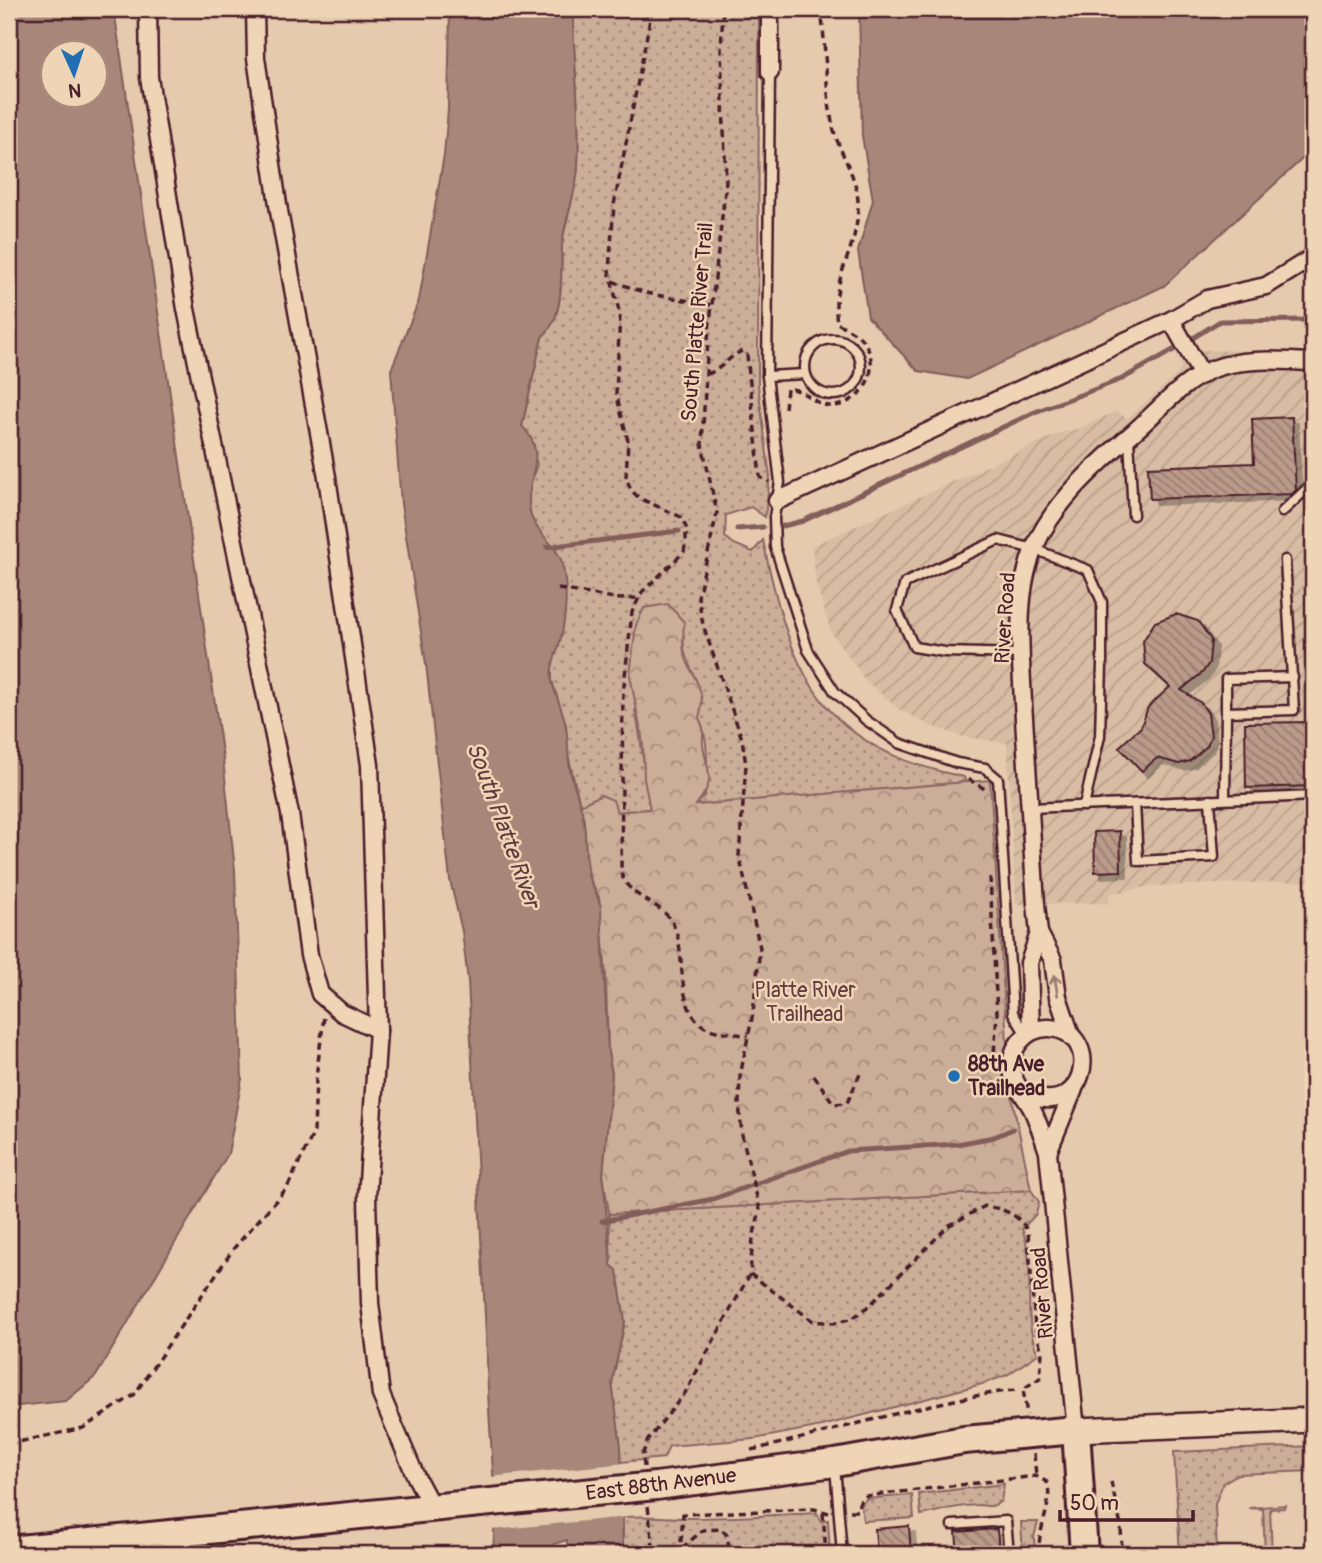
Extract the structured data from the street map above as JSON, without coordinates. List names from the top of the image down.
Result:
{
  "streets": {
    "main road": ["East 88th Avenue"],
    "street": ["River Road"],
    "path": ["South Platte River Trail"]
  },
  "crossings": [
    ["South Platte River Trail", "East 88th Avenue"],
    ["River Road", "East 88th Avenue"]
  ],
  "water": ["South Platte River"],
  "parks": ["Platte River Trailhead"],
  "places": ["88th Ave Trailhead"],
  "scale_bar": "50 m",
  "north": "bottom"
}
